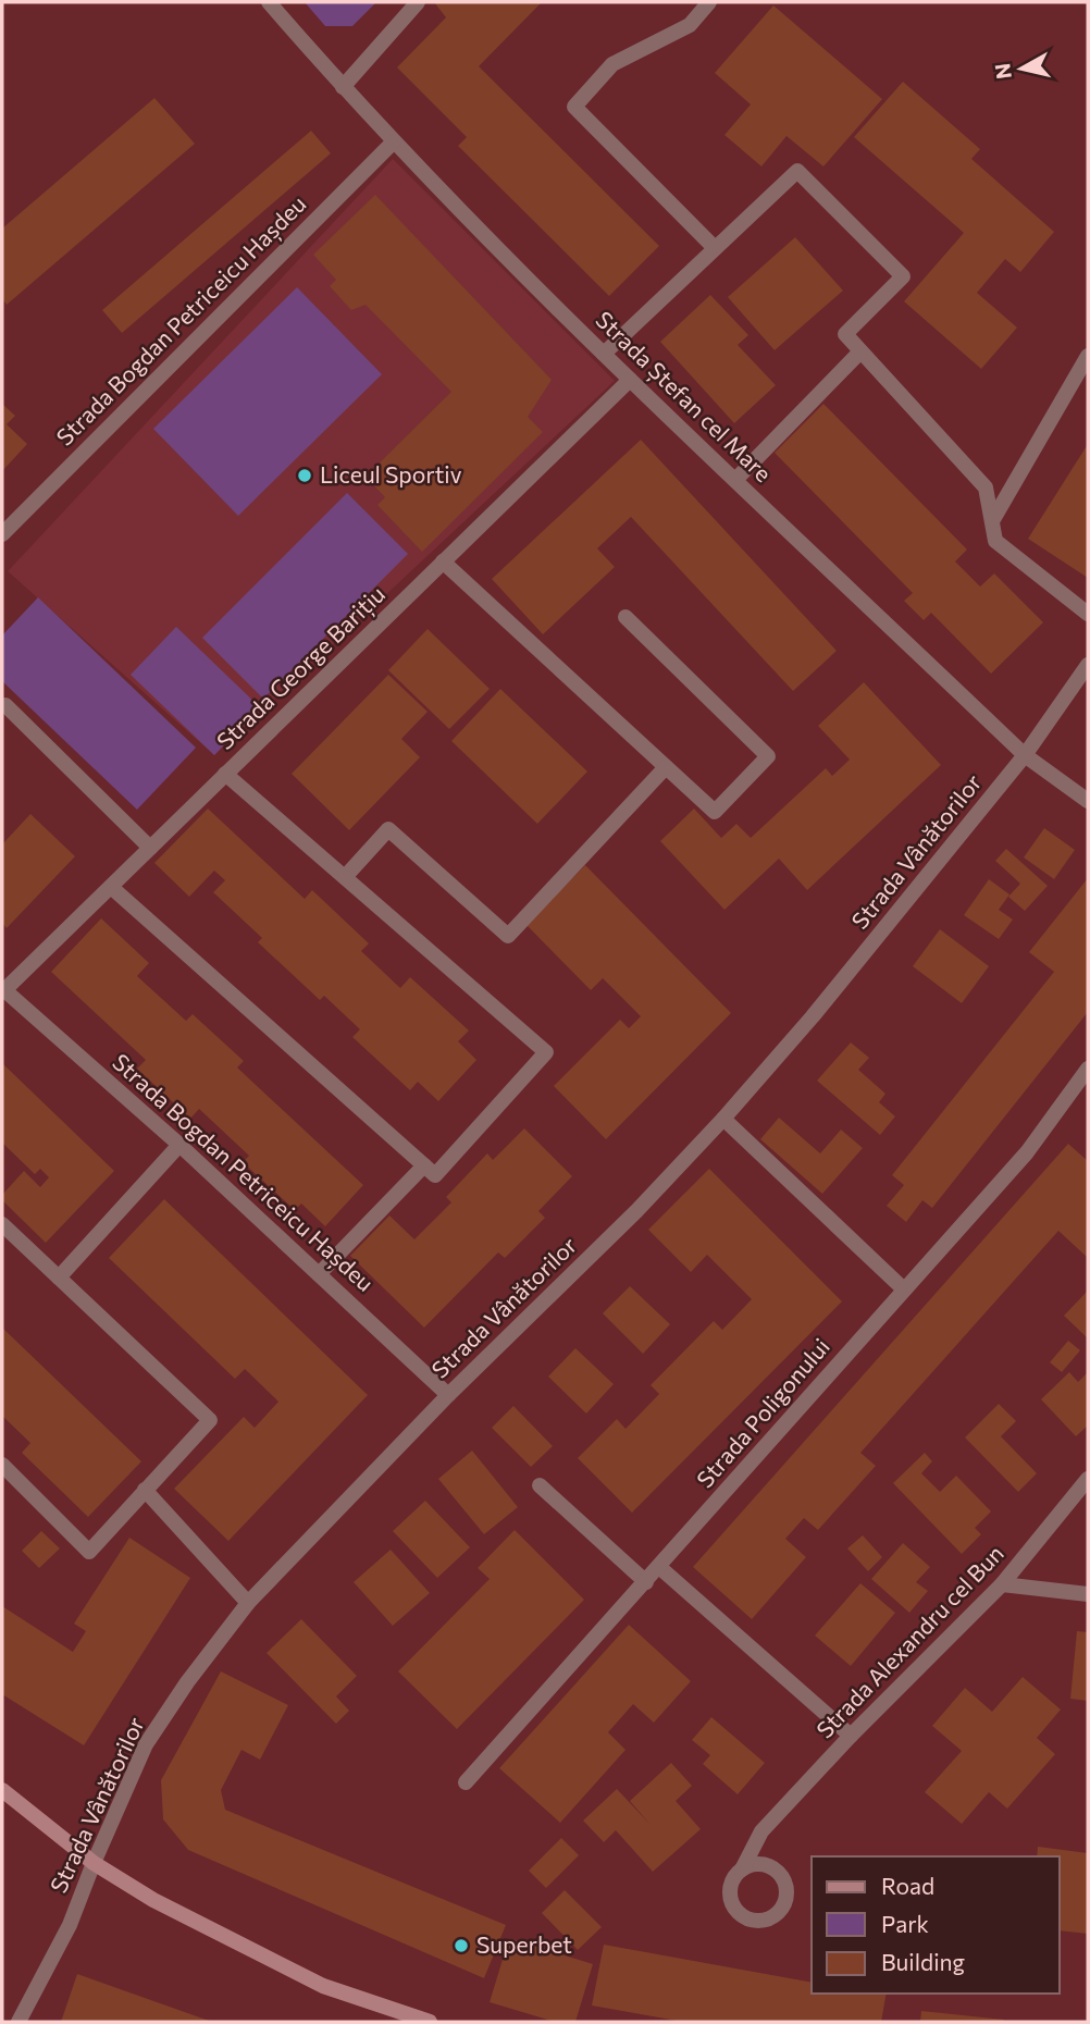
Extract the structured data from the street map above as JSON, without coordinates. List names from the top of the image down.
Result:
{
  "streets": {
    "street": [
      "Strada Bogdan Petriceicu Hașdeu",
      "Strada Ștefan cel Mare",
      "Strada George Barițiu",
      "Strada Vânătorilor",
      "Strada Poligonului",
      "Strada Alexandru cel Bun"
    ]
  },
  "crossings": [
    ["Strada Bogdan Petriceicu Hașdeu", "Strada Ștefan cel Mare"],
    ["Strada Bogdan Petriceicu Hașdeu", "Strada George Barițiu"],
    ["Strada Bogdan Petriceicu Hașdeu", "Strada Vânătorilor"],
    ["Strada Ștefan cel Mare", "Strada George Barițiu"],
    ["Strada Ștefan cel Mare", "Strada Vânătorilor"]
  ],
  "places": ["Liceul Sportiv", "Superbet"],
  "legend": ["Road", "Park", "Building"],
  "north": "left"
}
